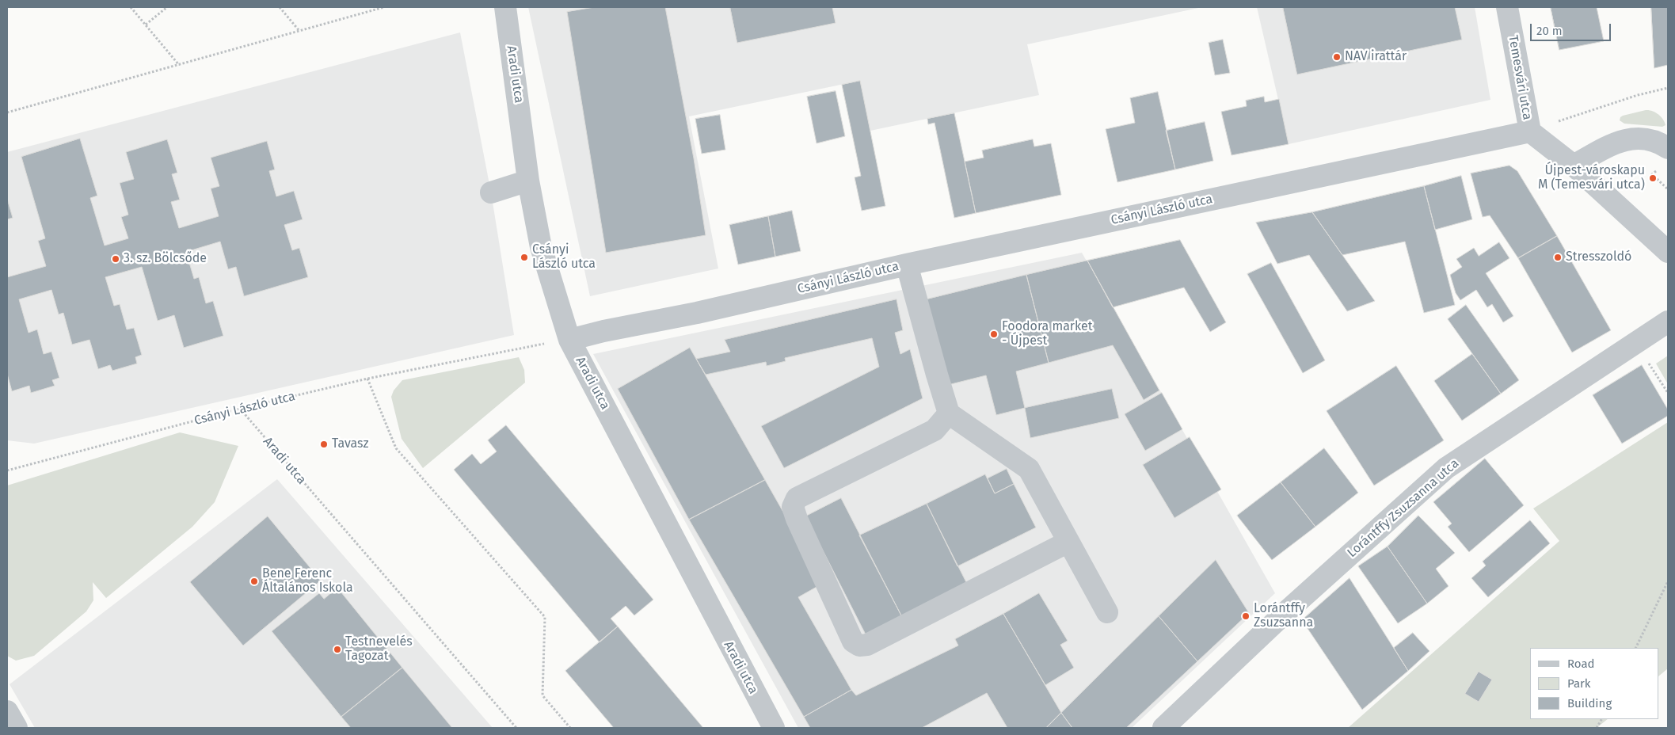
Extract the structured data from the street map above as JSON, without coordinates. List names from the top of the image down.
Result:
{
  "streets": {
    "street": [
      "Aradi utca",
      "Temesvári utca",
      "Csányi László utca",
      "Lorántffy Zsuzsanna utca"
    ]
  },
  "crossings": [
    ["Aradi utca", "Csányi László utca"],
    ["Temesvári utca", "Csányi László utca"]
  ],
  "places": [
    "NAV irattár",
    "Újpest-városkapu M (Temesvári utca)",
    "Csányi László utca",
    "Stresszoldó",
    "3. sz. Bölcsőde",
    "Foodora market - Újpest",
    "Tavasz",
    "Bene Ferenc Általános Iskola",
    "Lorántffy Zsuzsanna",
    "Testnevelés Tagozat"
  ],
  "legend": ["Road", "Park", "Building"],
  "scale_bar": "20 m"
}
